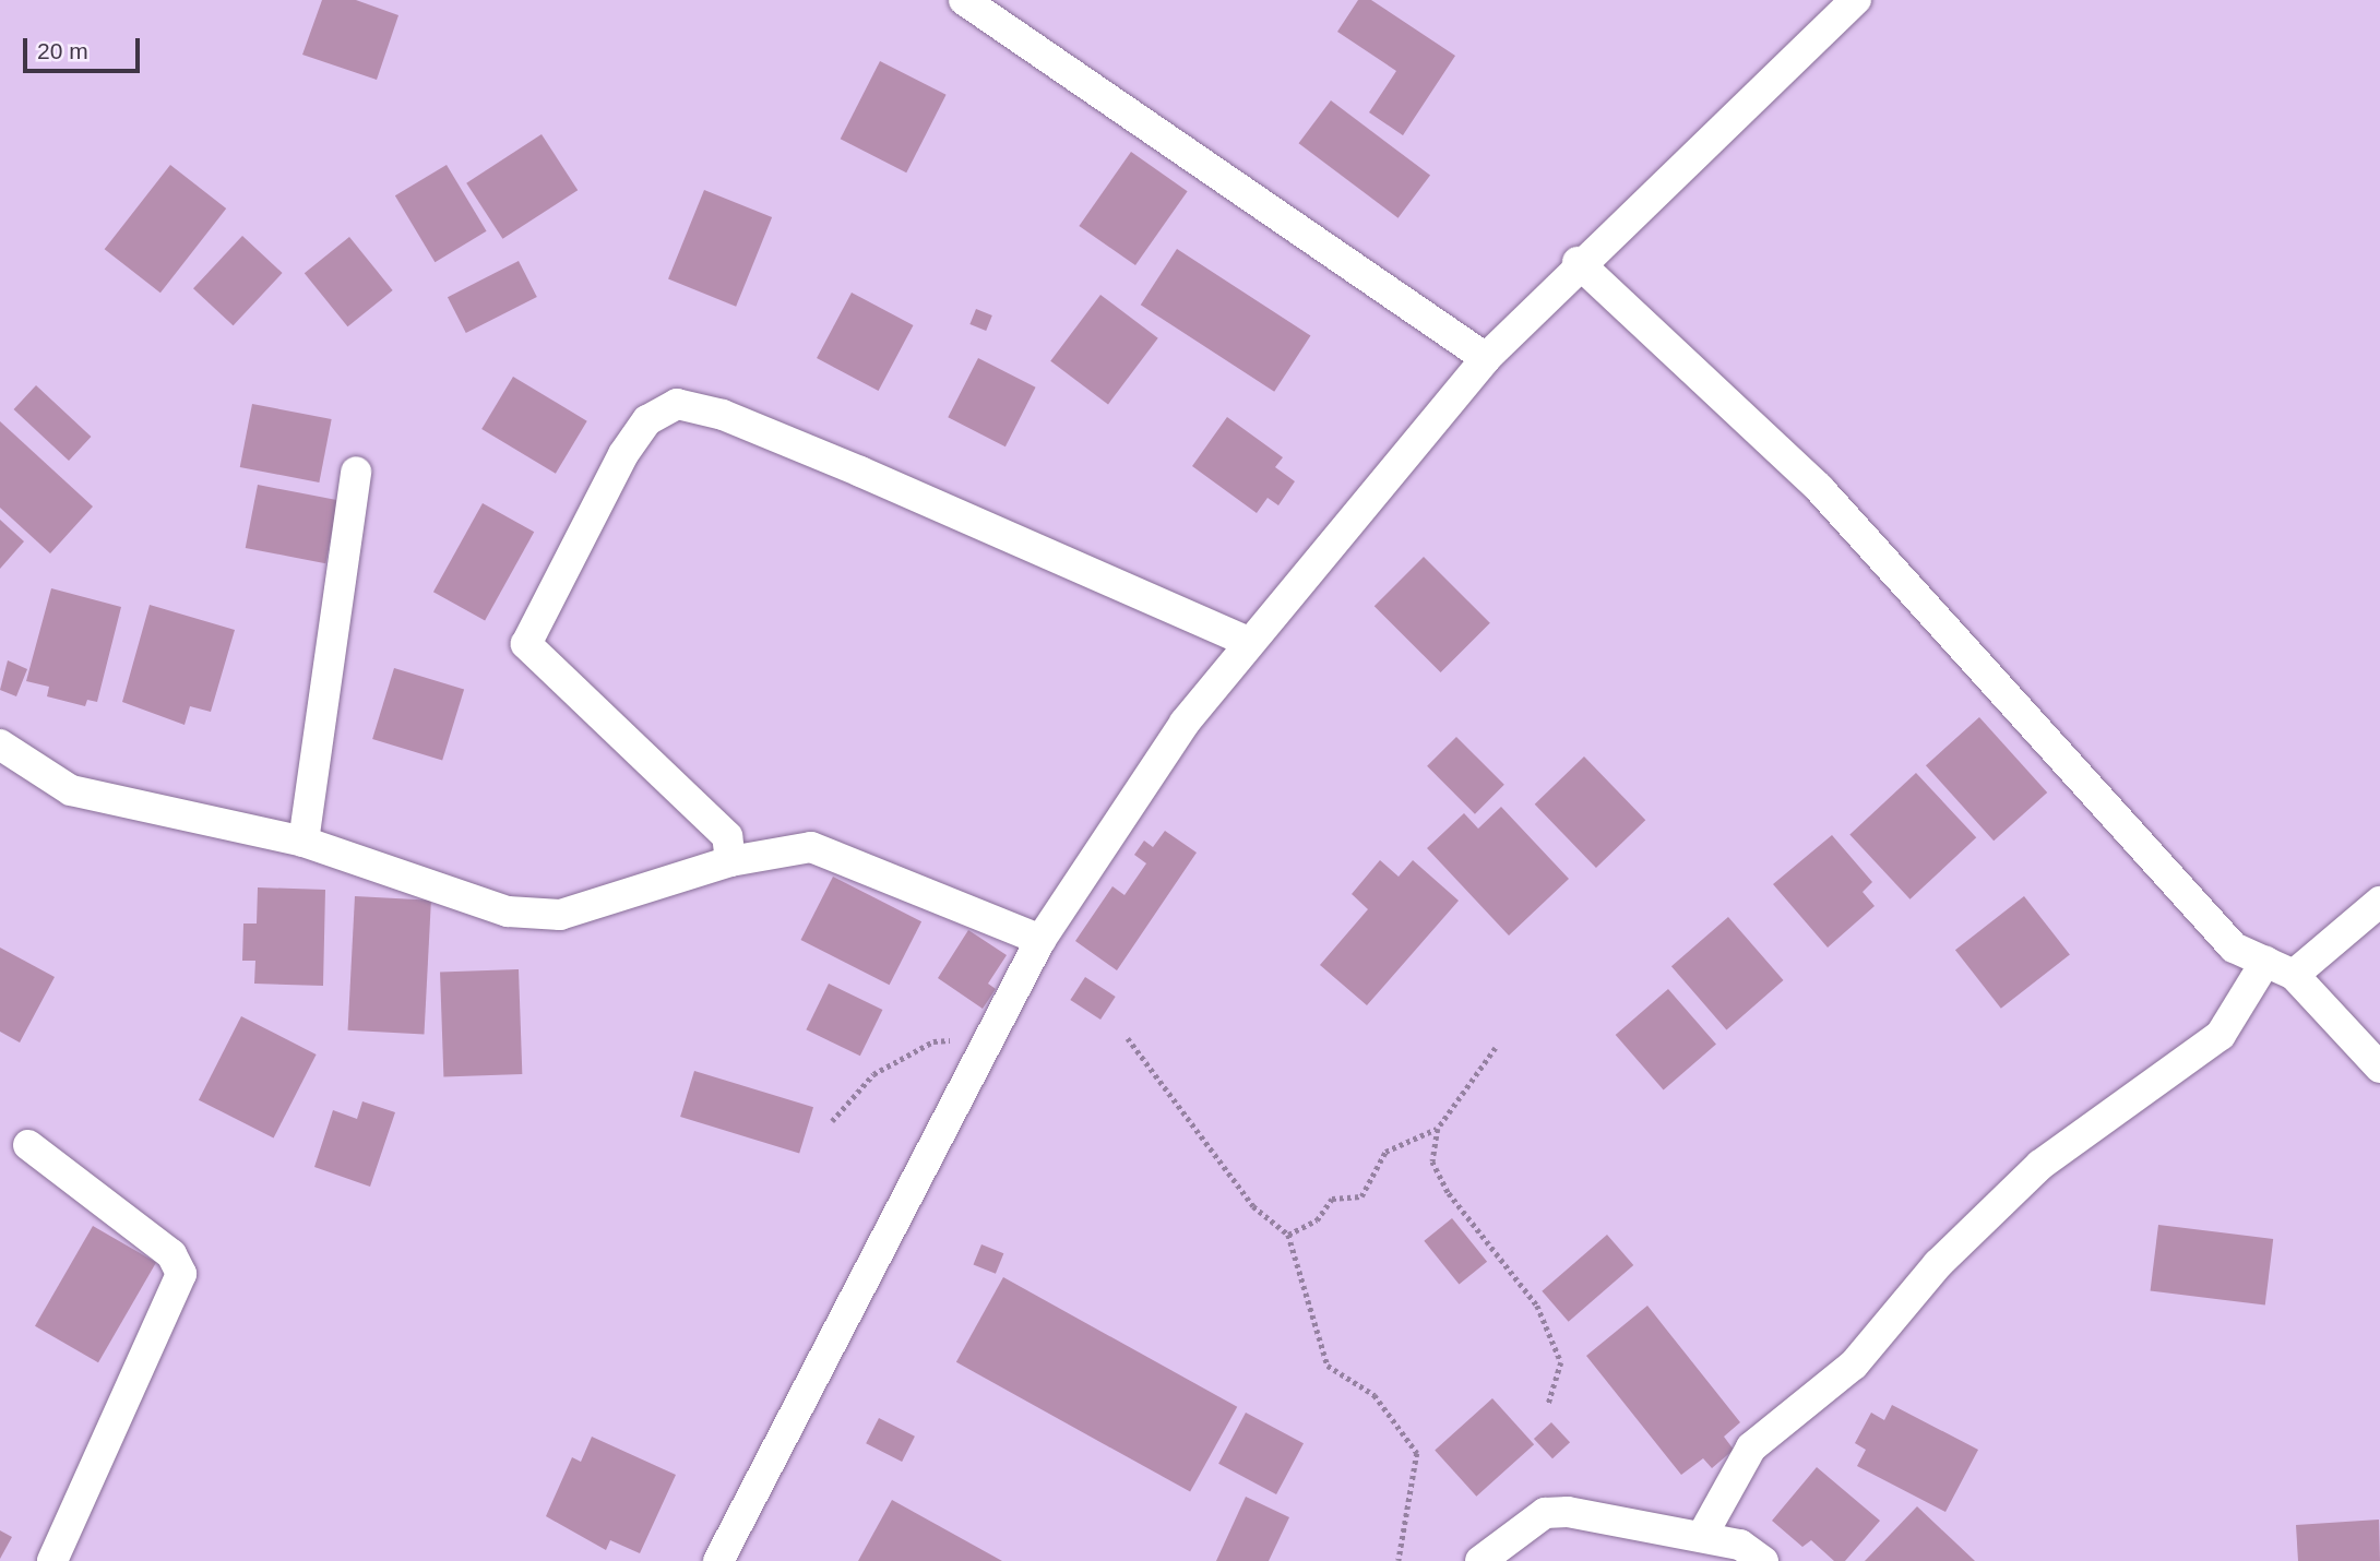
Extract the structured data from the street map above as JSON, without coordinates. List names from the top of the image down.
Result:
{
  "scale_bar": "20 m"
}
